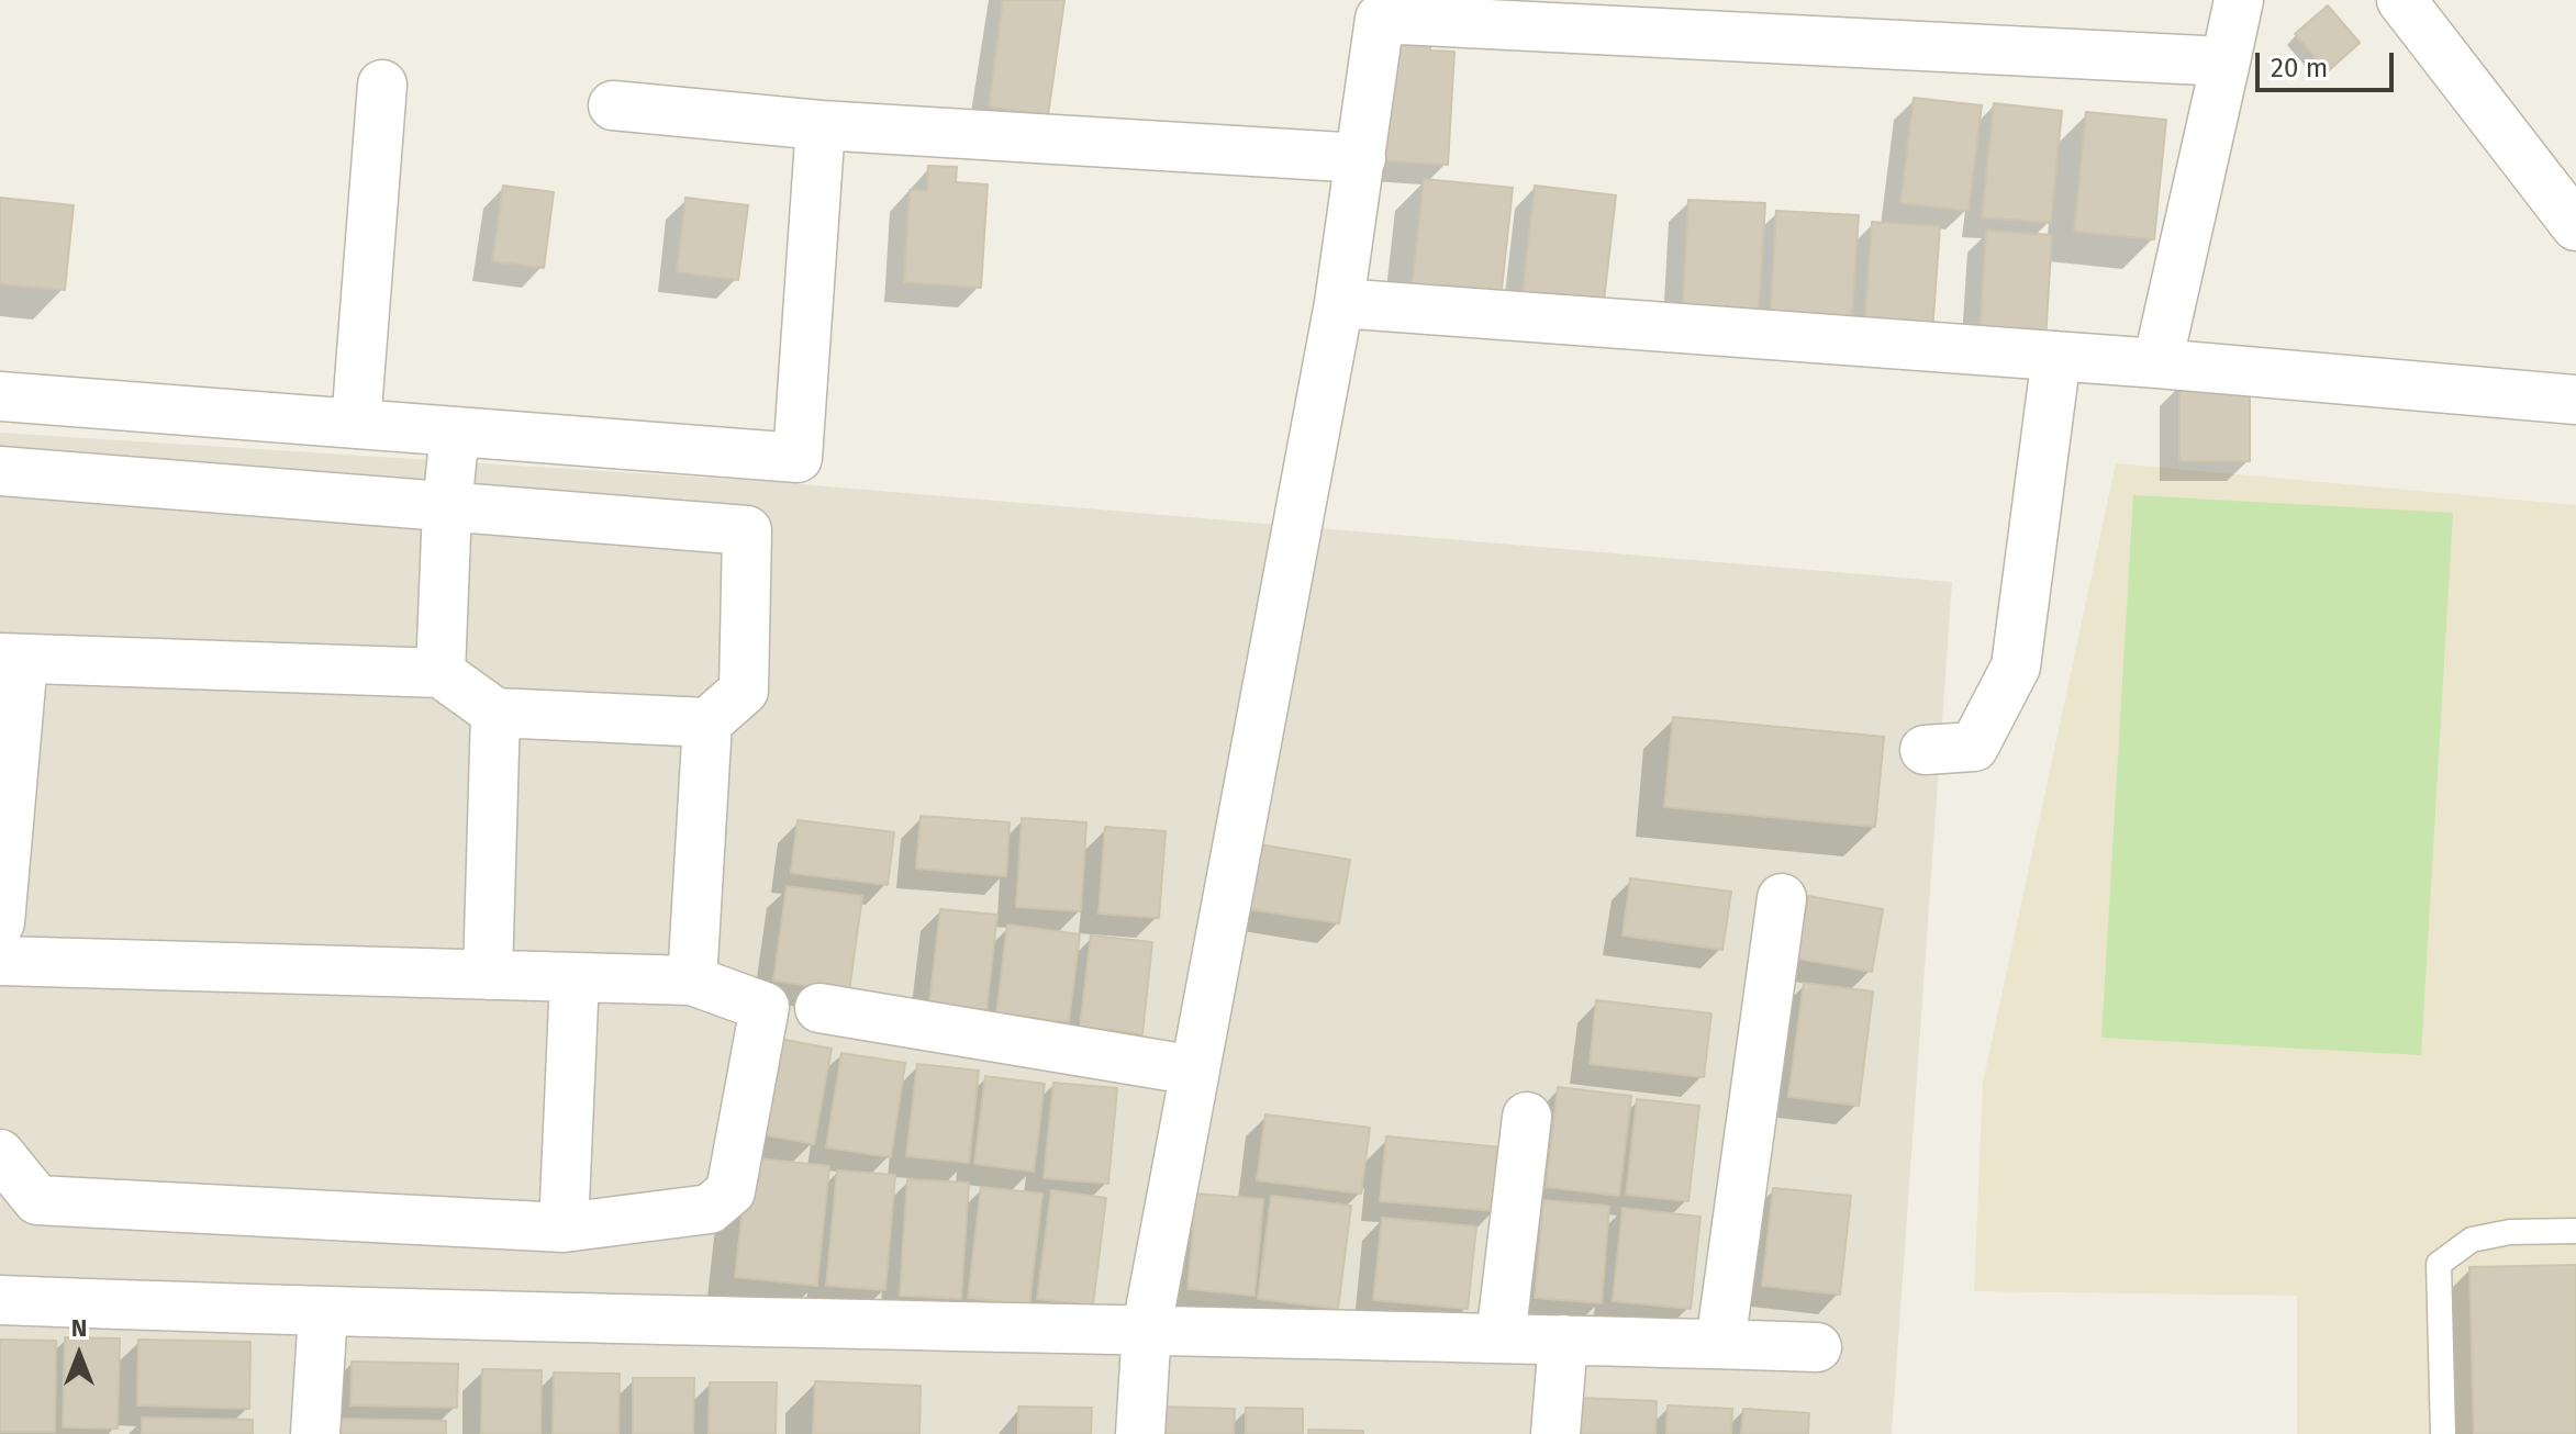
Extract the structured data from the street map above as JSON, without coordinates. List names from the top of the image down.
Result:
{
  "scale_bar": "20 m",
  "north": "top"
}
